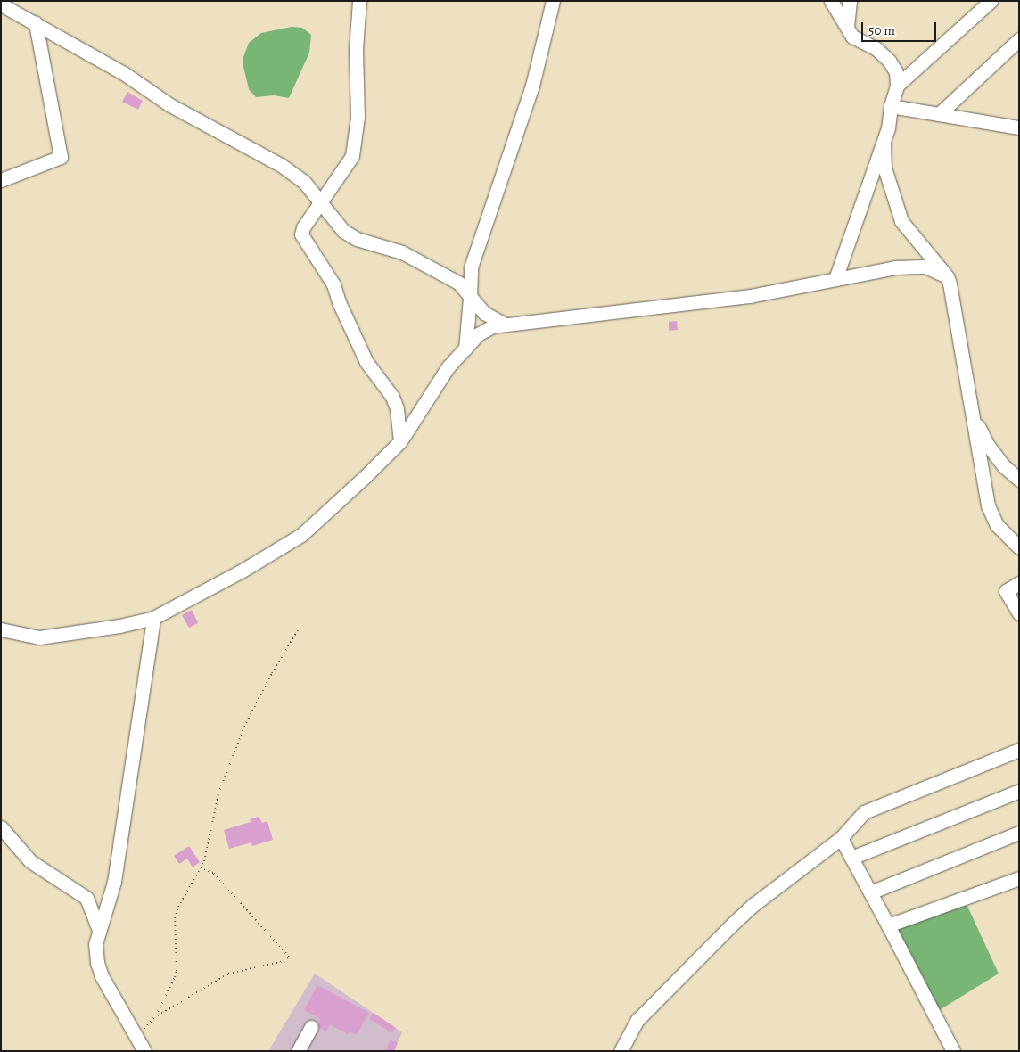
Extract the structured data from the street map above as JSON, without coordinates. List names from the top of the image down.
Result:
{
  "scale_bar": "50 m"
}
